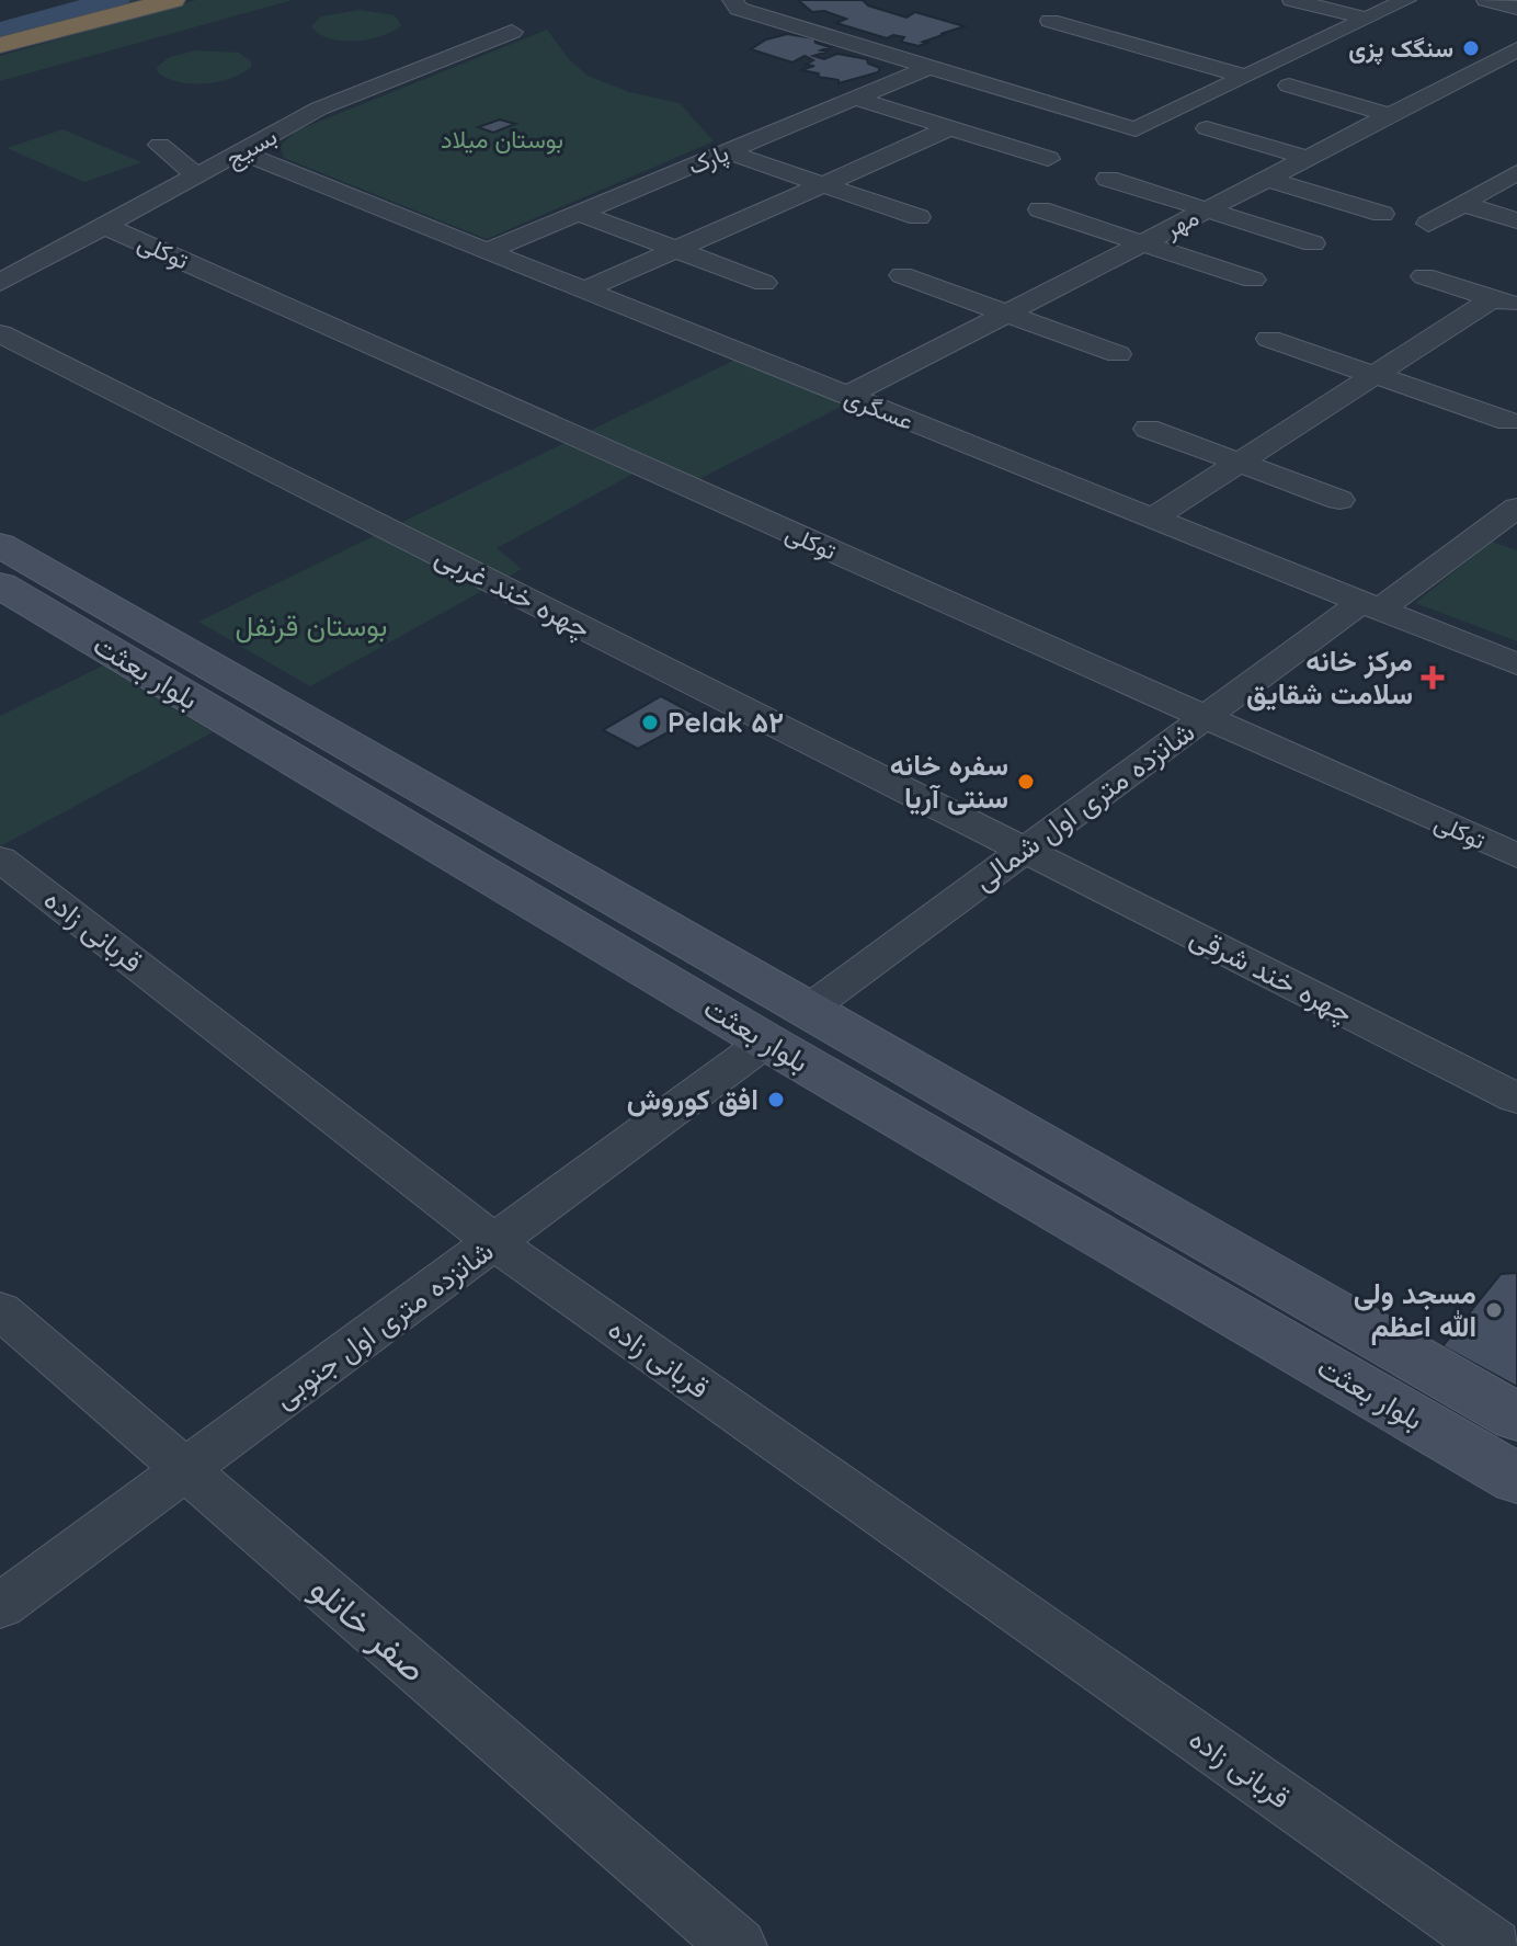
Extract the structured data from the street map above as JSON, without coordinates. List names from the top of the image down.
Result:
{
  "streets": {
    "street": [
      "بسیج",
      "پارک",
      "مهر",
      "توکلی",
      "عسگری",
      "چهره خند غربی",
      "بلوار بعثت",
      "شانزده متری اول شمالی",
      "قربانی زاده",
      "چهره خند شرقی",
      "شانزده متری اول جنوبی",
      "صفر خانلو"
    ]
  },
  "crossings": [
    ["بسیج", "توکلی"],
    ["بسیج", "عسگری"],
    ["پارک", "عسگری"],
    ["مهر", "عسگری"],
    ["توکلی", "شانزده متری اول شمالی"],
    ["عسگری", "شانزده متری اول شمالی"],
    ["چهره خند غربی", "شانزده متری اول شمالی"],
    ["چهره خند غربی", "چهره خند شرقی"],
    ["بلوار بعثت", "شانزده متری اول شمالی"],
    ["بلوار بعثت", "شانزده متری اول جنوبی"],
    ["شانزده متری اول شمالی", "چهره خند شرقی"],
    ["قربانی زاده", "شانزده متری اول جنوبی"],
    ["شانزده متری اول جنوبی", "صفر خانلو"]
  ],
  "parks": ["بوستان میلاد", "بوستان قرنفل"],
  "places": {
    "other": [
      "سنگک پزی",
      "Pelak ۵۲",
      "سفره خانه سنتی آریا",
      "افق کوروش",
      "مسجد ولی الله اعظم"
    ],
    "health": ["مرکز خانه سلامت شقایق"]
  }
}
